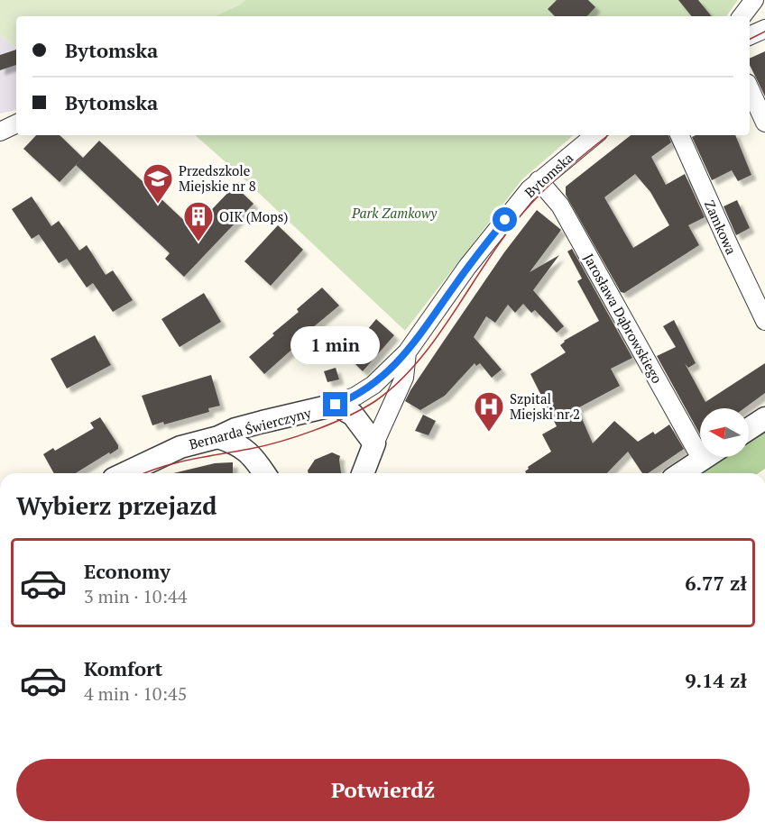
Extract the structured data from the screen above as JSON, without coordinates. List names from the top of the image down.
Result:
{
  "streets": {
    "street": [
      "Bytomska",
      "Zamkowa",
      "Jarosława Dąbrowskiego",
      "Bernarda Świerczyny"
    ]
  },
  "crossings": [
    ["Bytomska", "Jarosława Dąbrowskiego"],
    ["Bytomska", "Bernarda Świerczyny"]
  ],
  "parks": ["Park Zamkowy"],
  "places": {
    "school or university": ["Przedszkole Miejskie nr 8"],
    "building": ["OIK (Mops)"],
    "hospital": ["Szpital Miejski nr 2"]
  },
  "north": "left",
  "page": {
    "banner": ["Bytomska", "Bytomska"],
    "bubble": "1 min",
    "heading": "Wybierz przejazd",
    "list": [
      {
        "name": "Economy",
        "note": "3 min · 10:44",
        "value": "6.77 zł"
      },
      {
        "name": "Komfort",
        "note": "4 min · 10:45",
        "value": "9.14 zł"
      }
    ],
    "buttons": "Potwierdź"
  }
}
